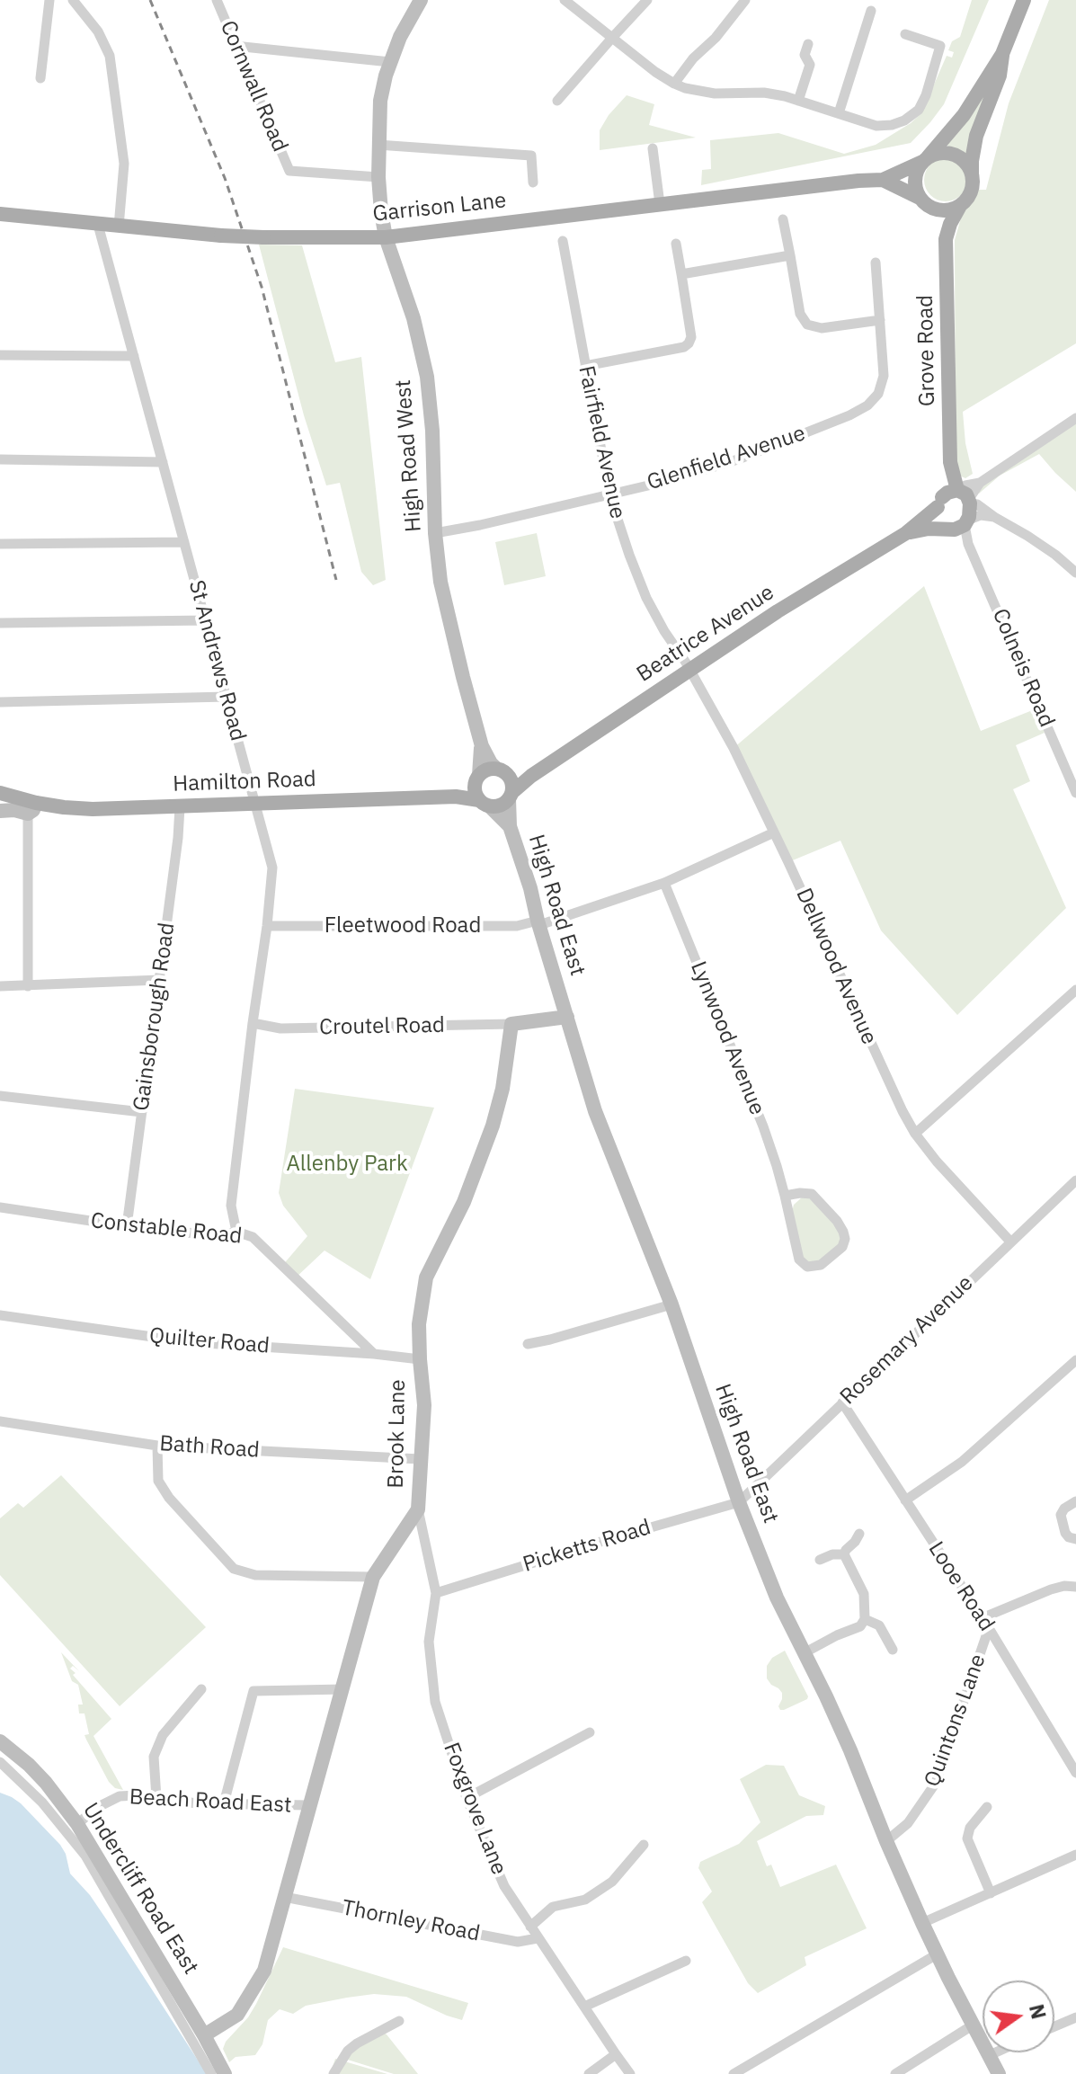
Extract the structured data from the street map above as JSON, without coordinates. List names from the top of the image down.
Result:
{
  "streets": {
    "main road": [
      "Garrison Lane",
      "Grove Road",
      "Beatrice Avenue",
      "Hamilton Road"
    ],
    "street": [
      "Cornwall Road",
      "Fairfield Avenue",
      "High Road West",
      "Glenfield Avenue",
      "St Andrews Road",
      "Colneis Road",
      "High Road East",
      "Fleetwood Road",
      "Dellwood Avenue",
      "Gainsborough Road",
      "Croutel Road",
      "Lynwood Avenue",
      "Constable Road",
      "Rosemary Avenue",
      "Quilter Road",
      "Brook Lane",
      "Bath Road",
      "Picketts Road",
      "Looe Road",
      "Quintons Lane",
      "Beach Road East",
      "Foxgrove Lane",
      "Undercliff Road East",
      "Thornley Road"
    ]
  },
  "crossings": [
    ["Cornwall Road", "High Road West"],
    ["Garrison Lane", "Grove Road"],
    ["Garrison Lane", "High Road West"],
    ["Garrison Lane", "St Andrews Road"],
    ["Grove Road", "Beatrice Avenue"],
    ["Fairfield Avenue", "Glenfield Avenue"],
    ["Fairfield Avenue", "Beatrice Avenue"],
    ["Fairfield Avenue", "Dellwood Avenue"],
    ["High Road West", "Glenfield Avenue"],
    ["High Road West", "Beatrice Avenue"],
    ["High Road West", "Hamilton Road"],
    ["High Road West", "High Road East"],
    ["Beatrice Avenue", "Colneis Road"],
    ["Beatrice Avenue", "Hamilton Road"],
    ["Beatrice Avenue", "High Road East"],
    ["Beatrice Avenue", "Dellwood Avenue"],
    ["St Andrews Road", "Hamilton Road"],
    ["St Andrews Road", "Fleetwood Road"],
    ["St Andrews Road", "Croutel Road"],
    ["St Andrews Road", "Constable Road"],
    ["Hamilton Road", "High Road East"],
    ["Hamilton Road", "Gainsborough Road"],
    ["High Road East", "Fleetwood Road"],
    ["High Road East", "Rosemary Avenue"],
    ["High Road East", "Picketts Road"],
    ["High Road East", "Quintons Lane"],
    ["Fleetwood Road", "Dellwood Avenue"],
    ["Fleetwood Road", "Lynwood Avenue"],
    ["Dellwood Avenue", "Rosemary Avenue"],
    ["Gainsborough Road", "Constable Road"],
    ["Croutel Road", "Brook Lane"],
    ["Constable Road", "Quilter Road"],
    ["Rosemary Avenue", "Picketts Road"],
    ["Rosemary Avenue", "Looe Road"],
    ["Quilter Road", "Brook Lane"],
    ["Brook Lane", "Bath Road"],
    ["Brook Lane", "Beach Road East"],
    ["Brook Lane", "Foxgrove Lane"],
    ["Brook Lane", "Undercliff Road East"],
    ["Brook Lane", "Thornley Road"],
    ["Picketts Road", "Foxgrove Lane"],
    ["Looe Road", "Quintons Lane"],
    ["Beach Road East", "Undercliff Road East"],
    ["Foxgrove Lane", "Thornley Road"]
  ],
  "parks": ["Allenby Park"],
  "north": "right"
}
